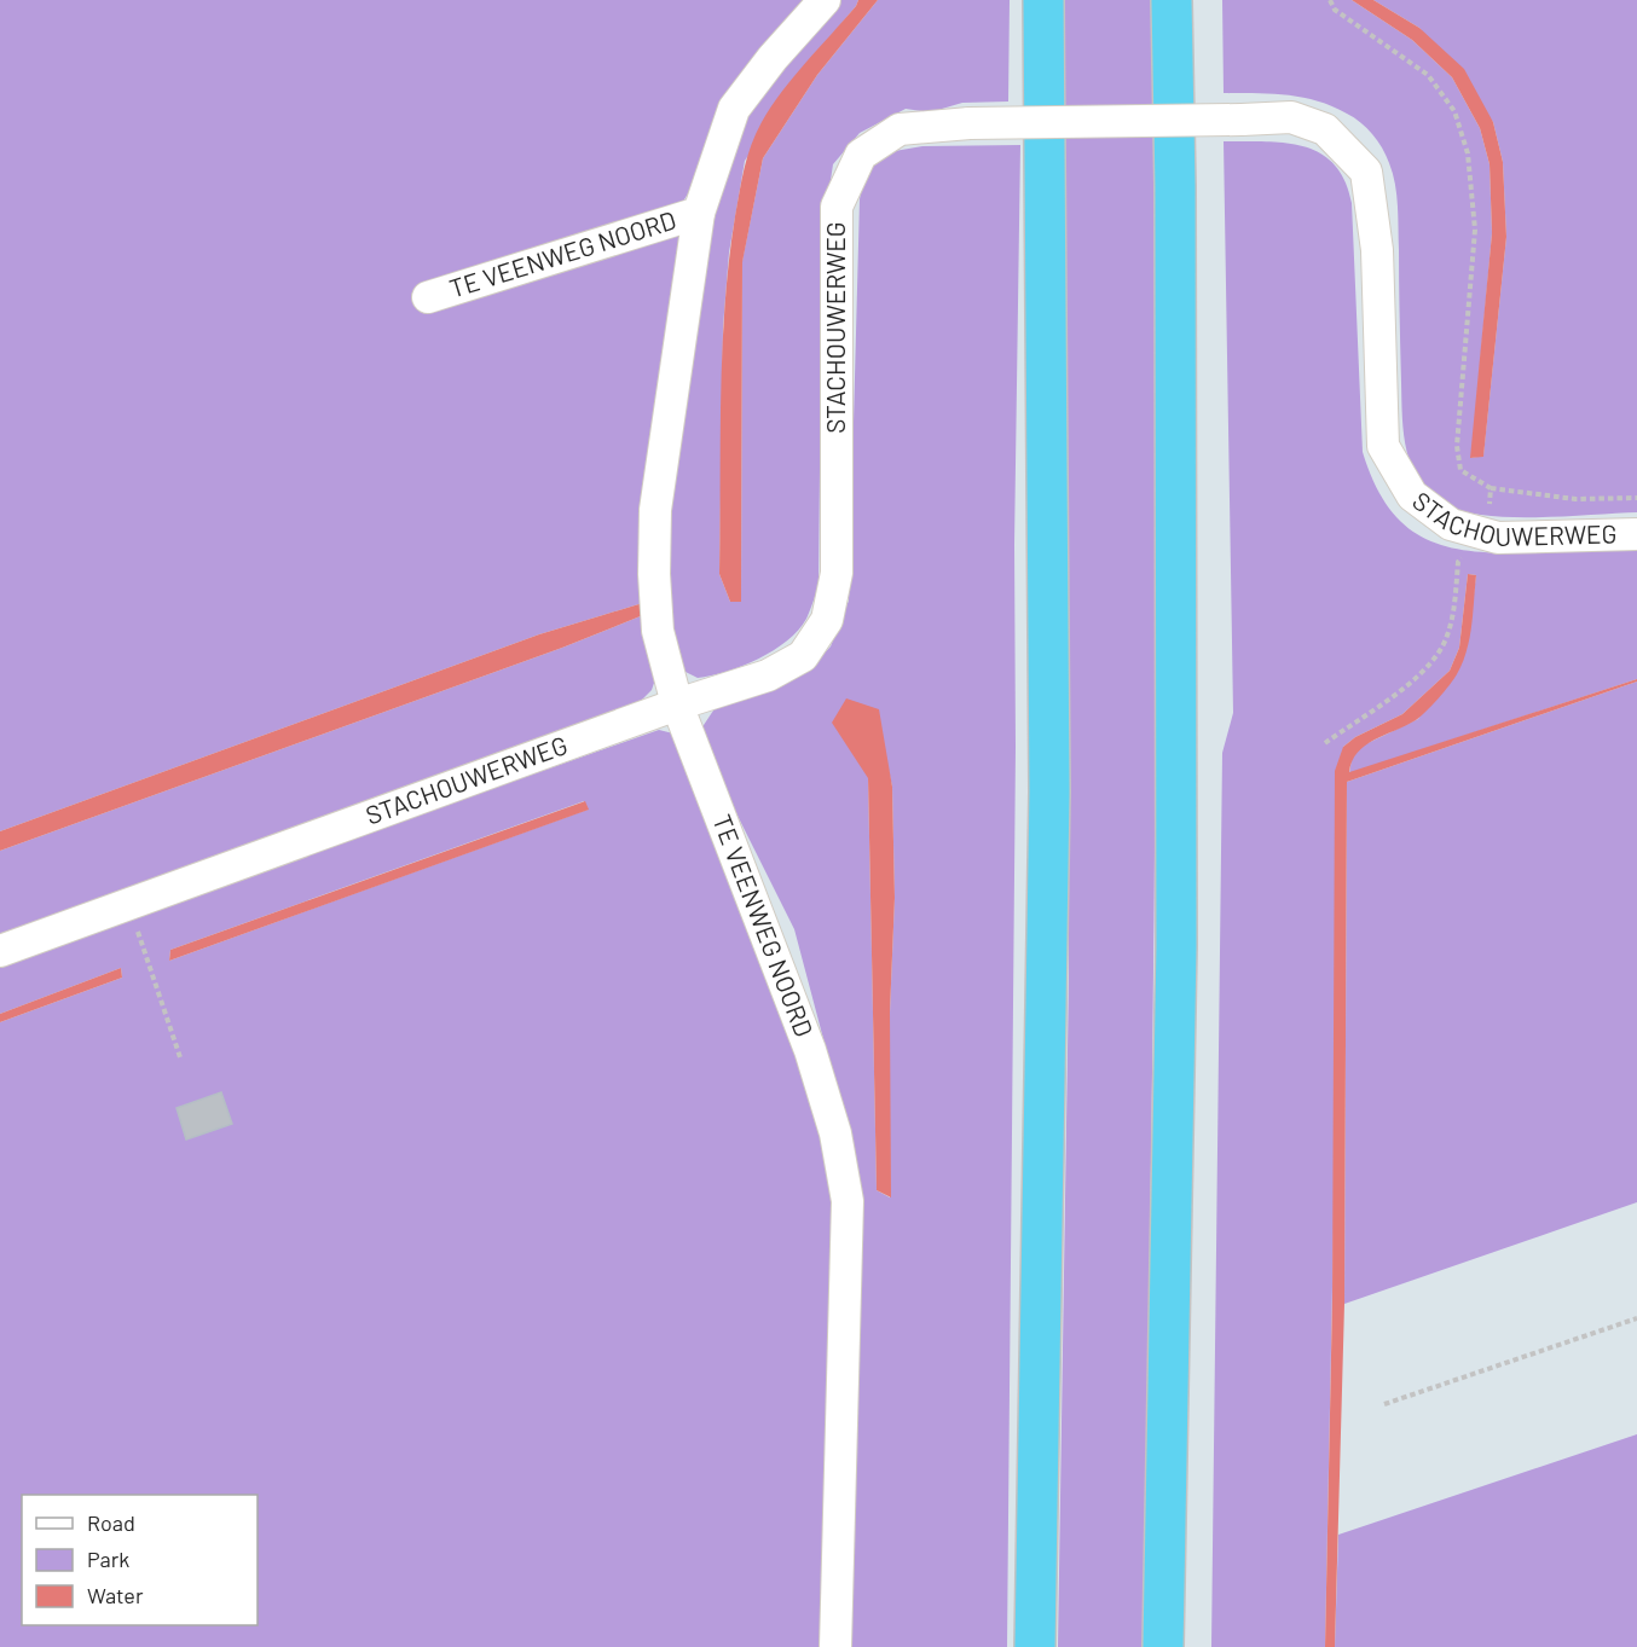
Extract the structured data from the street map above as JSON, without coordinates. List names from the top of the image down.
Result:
{
  "streets": {
    "street": ["TE VEENWEG NOORD", "STACHOUWERWEG"]
  },
  "crossings": [
    ["TE VEENWEG NOORD", "STACHOUWERWEG"]
  ],
  "legend": ["Road", "Park", "Water"]
}
